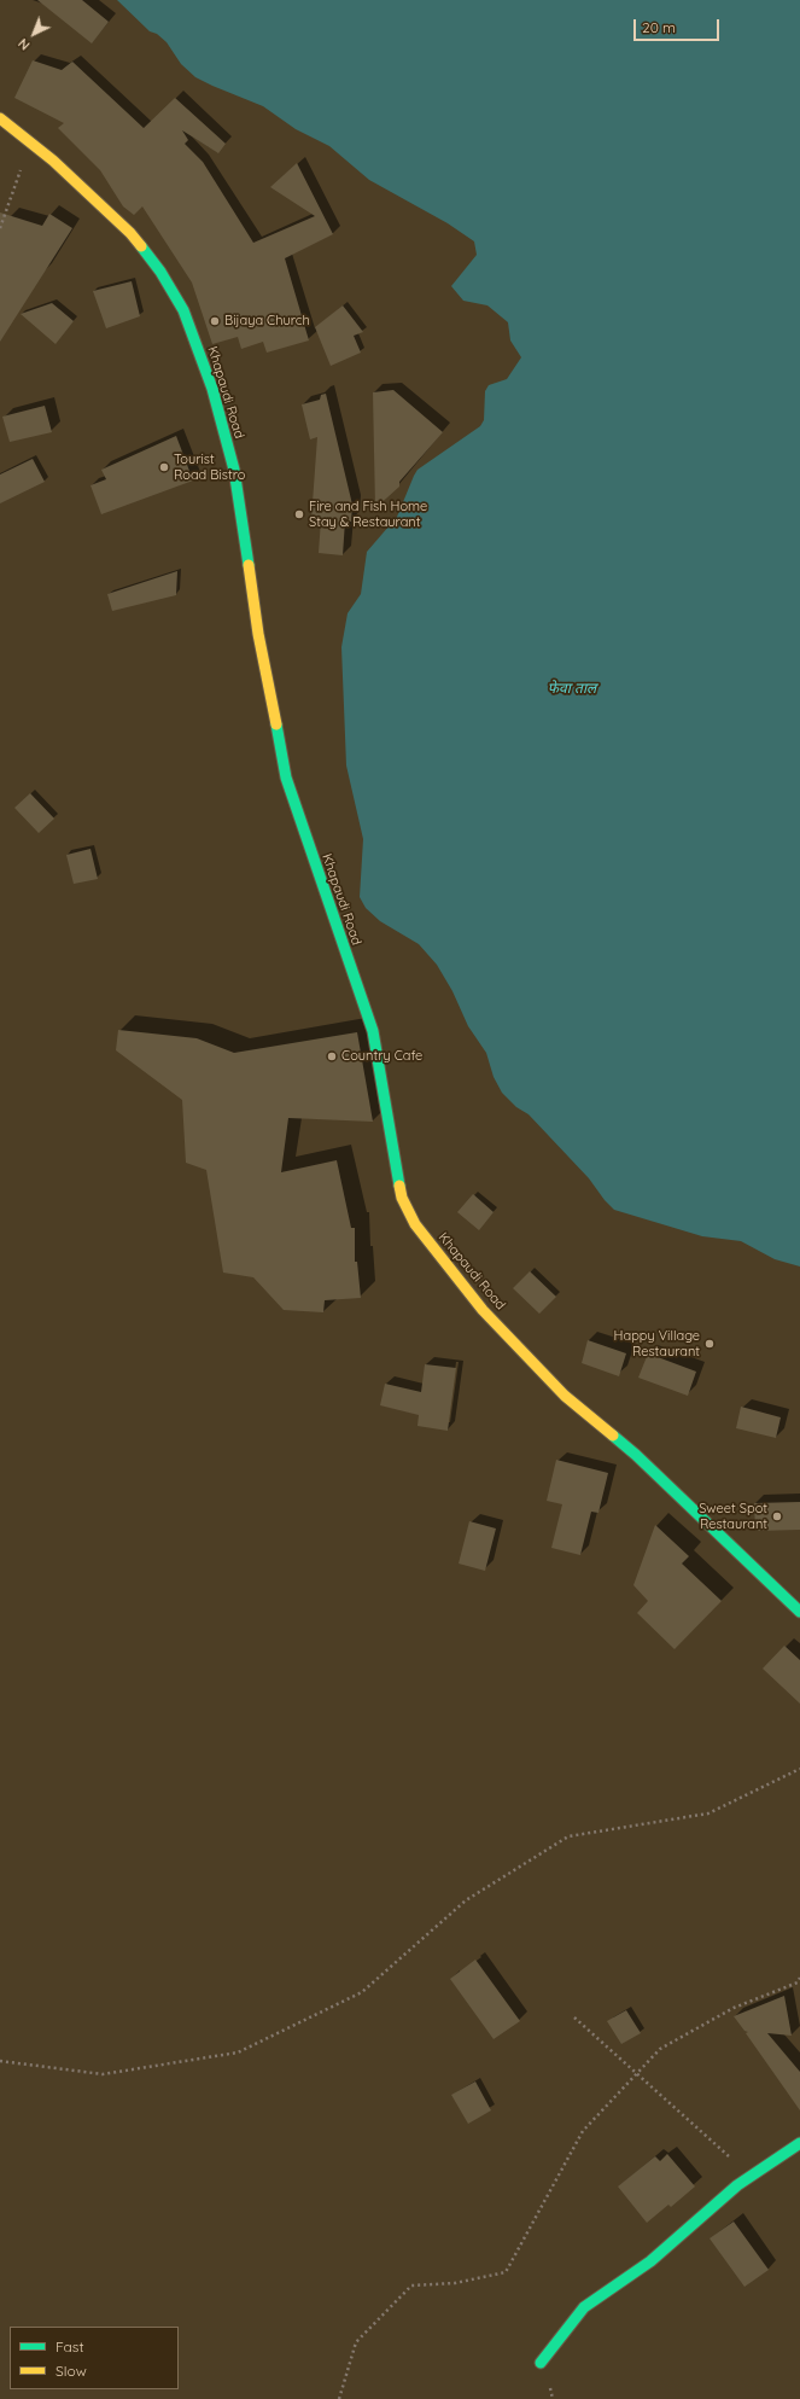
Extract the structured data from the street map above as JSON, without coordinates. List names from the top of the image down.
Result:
{
  "streets": {
    "main road": ["Khapaudi Road"]
  },
  "water": ["फेवा ताल"],
  "places": [
    "Bijaya Church",
    "Tourist Road Bistro",
    "Fire and Fish Home Stay & Restaurant",
    "Country Cafe",
    "Happy Village Restaurant",
    "Sweet Spot Restaurant"
  ],
  "legend": ["Fast", "Slow"],
  "scale_bar": "20 m",
  "north": "bottom left"
}
